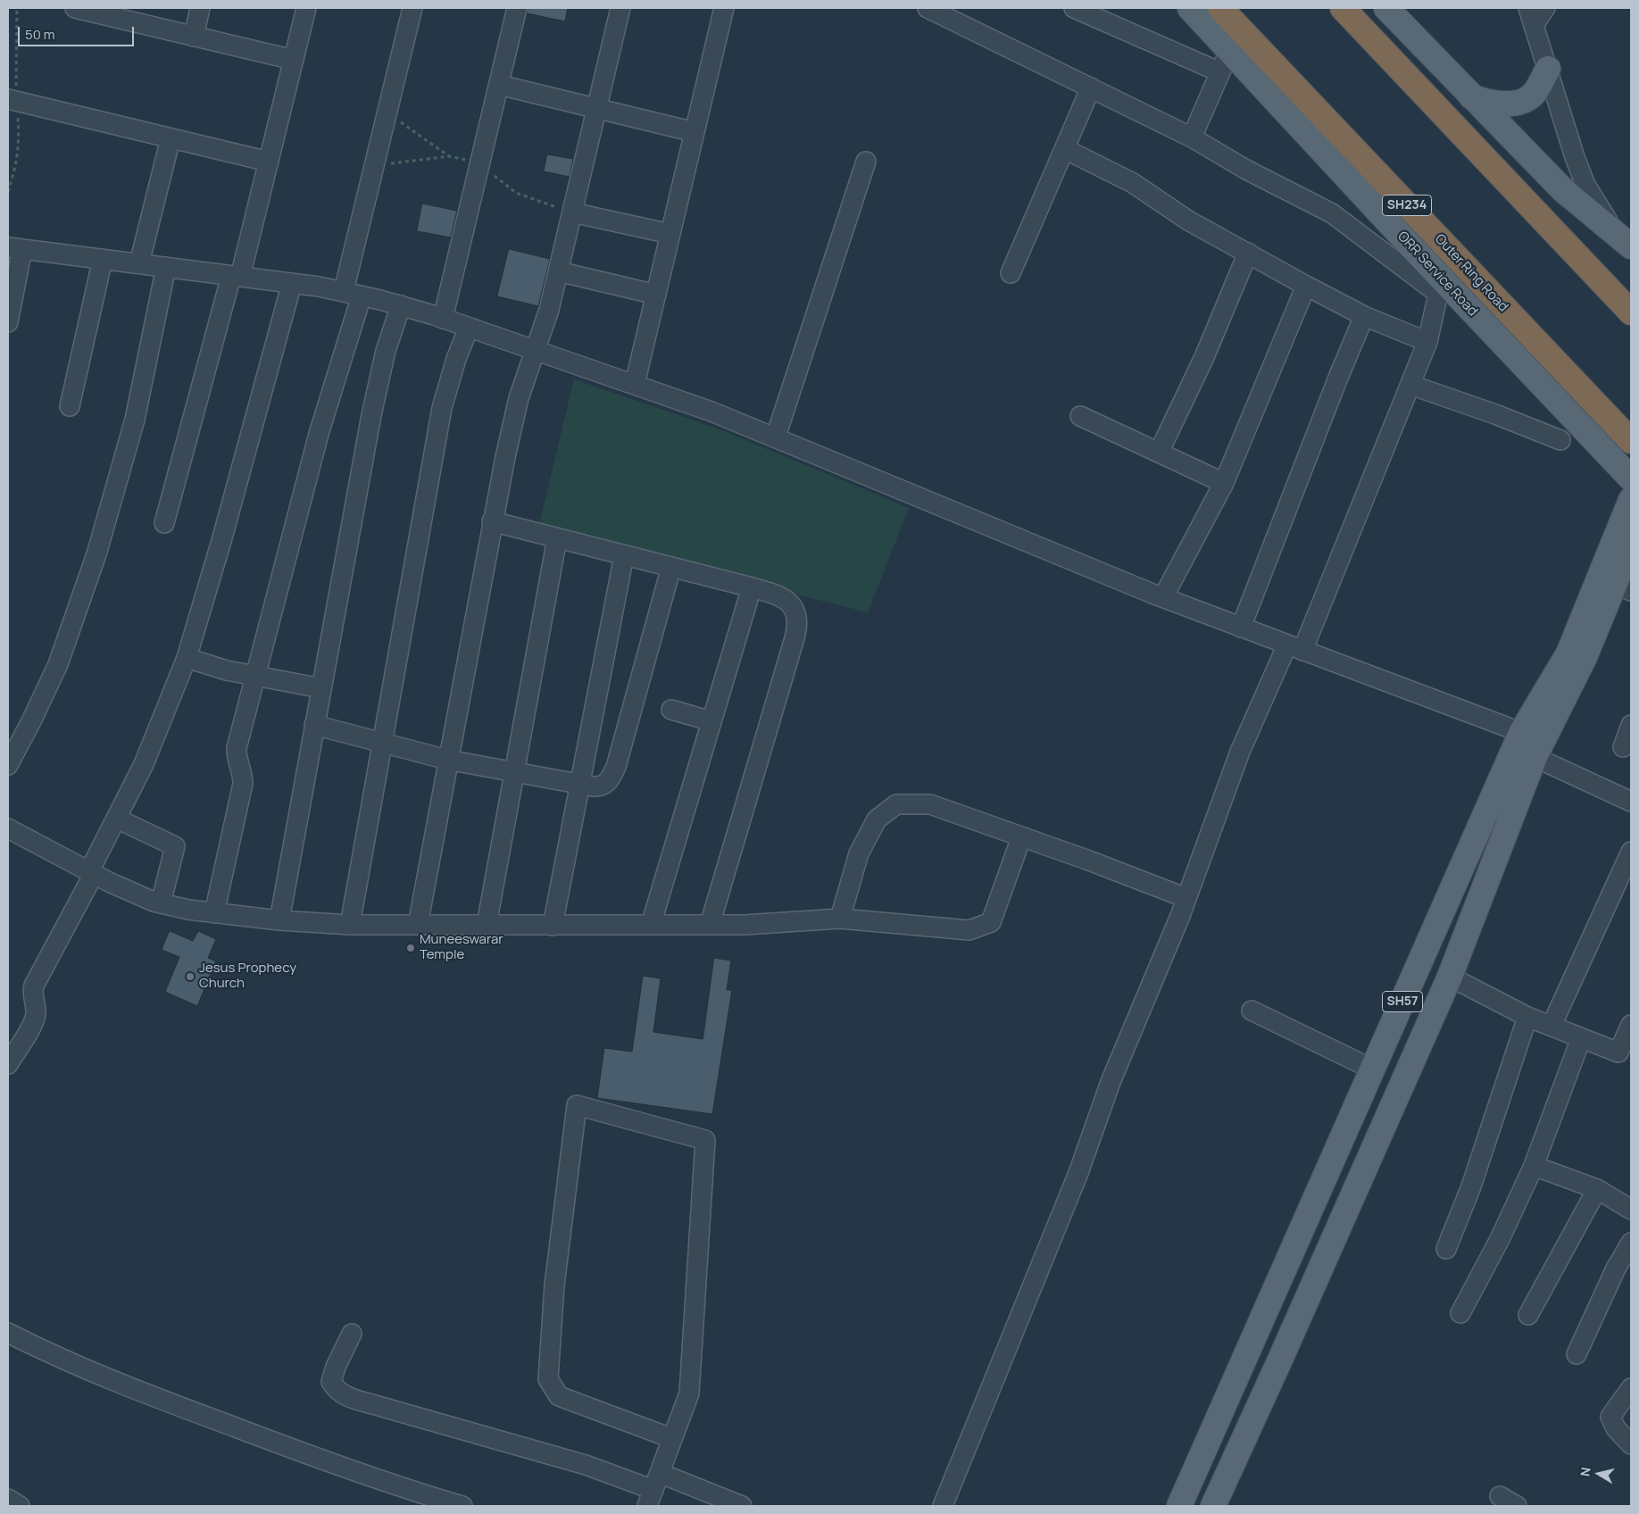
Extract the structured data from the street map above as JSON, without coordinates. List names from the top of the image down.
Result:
{
  "streets": {
    "highway": ["SH234", "Outer Ring Road"],
    "main road": ["ORR Service Road", "SH57"]
  },
  "places": ["Muneeswarar Temple", "Jesus Prophecy Church"],
  "scale_bar": "50 m",
  "north": "left"
}
